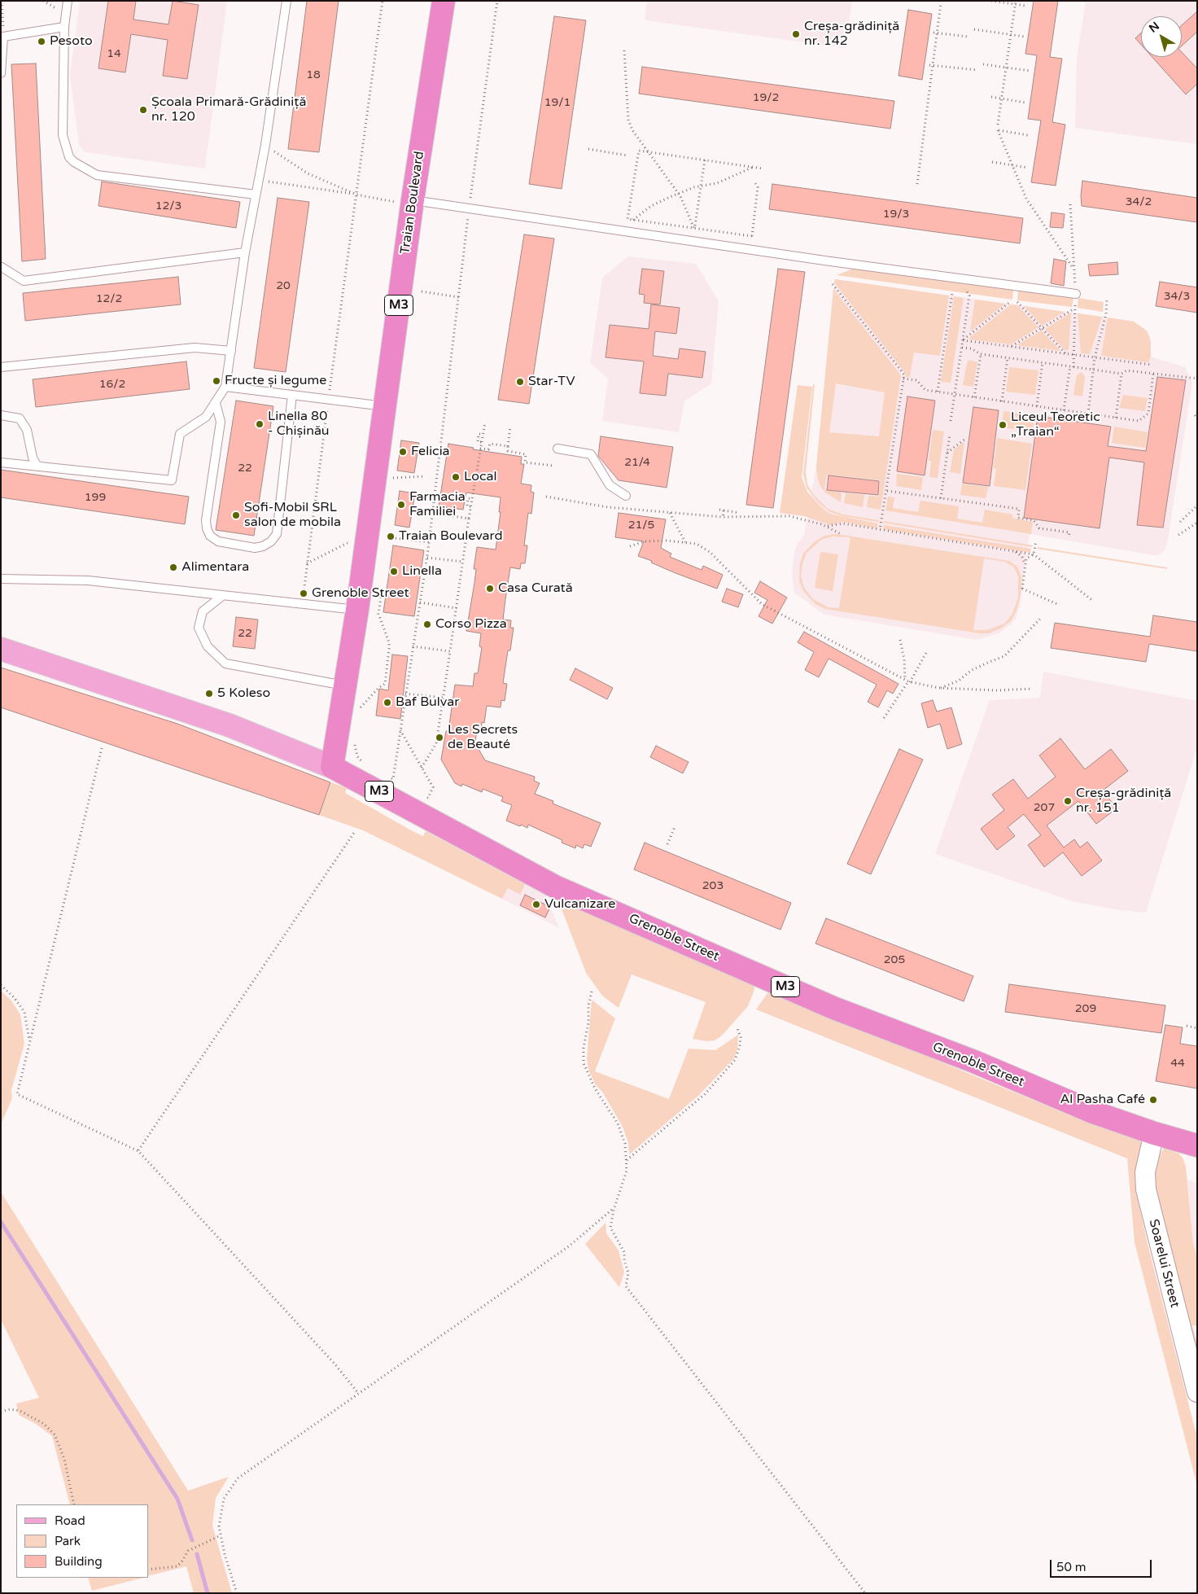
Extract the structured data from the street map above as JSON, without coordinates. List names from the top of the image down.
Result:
{
  "streets": {
    "highway": ["Traian Boulevard", "M3", "Grenoble Street"],
    "street": ["Soarelui Street"]
  },
  "crossings": [
    ["Traian Boulevard", "Grenoble Street"],
    ["Grenoble Street", "Soarelui Street"]
  ],
  "places": [
    "Creșa-grădiniță nr. 142",
    "Pesoto",
    "Școala Primară-Grădiniță nr. 120",
    "Fructe și legume",
    "Star-TV",
    "Linella 80 - Chișinău",
    "Liceul Teoretic „Traian“",
    "Felicia",
    "Local",
    "Farmacia Familiei",
    "Sofi-Mobil SRL salon de mobila",
    "Traian Boulevard",
    "Alimentara",
    "Linella",
    "Casa Curată",
    "Grenoble Street",
    "Corso Pizza",
    "5 Koleso",
    "Baf Bulvar",
    "Les Secrets de Beauté",
    "Creșa-grădiniță nr. 151",
    "Vulcanizare",
    "Al Pasha Café"
  ],
  "house_numbers": [
    "14",
    "18",
    "19/2",
    "19/1",
    "34/2",
    "12/3",
    "19/3",
    "20",
    "34/3",
    "12/2",
    "16/2",
    "21/4",
    "22",
    "199",
    "21/5",
    "22",
    "207",
    "203",
    "205",
    "209",
    "44"
  ],
  "legend": ["Road", "Park", "Building"],
  "scale_bar": "50 m",
  "north": "top left"
}
